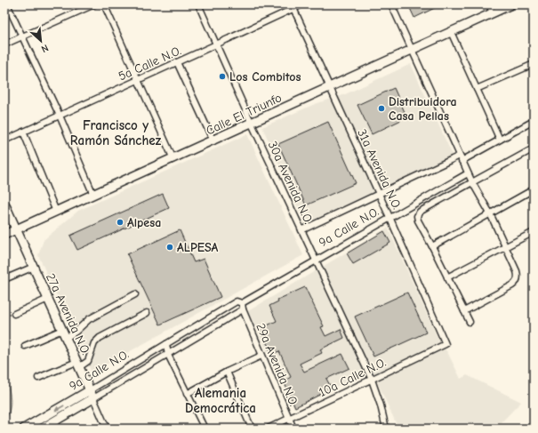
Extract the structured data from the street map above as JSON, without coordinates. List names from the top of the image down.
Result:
{
  "streets": {
    "main road": ["Calle El Triunfo", "9a Calle N.O.", "27a Avenida N.O."],
    "street": [
      "5a Calle N.O.",
      "31a Avenida N.O.",
      "30a Avenida N.O.",
      "29a Avenida N.O.",
      "10a Calle N.O."
    ]
  },
  "crossings": [
    ["5a Calle N.O.", "31a Avenida N.O."],
    ["5a Calle N.O.", "30a Avenida N.O."],
    ["Calle El Triunfo", "31a Avenida N.O."],
    ["Calle El Triunfo", "30a Avenida N.O."],
    ["Calle El Triunfo", "27a Avenida N.O."],
    ["31a Avenida N.O.", "9a Calle N.O."],
    ["31a Avenida N.O.", "10a Calle N.O."],
    ["30a Avenida N.O.", "9a Calle N.O."],
    ["30a Avenida N.O.", "10a Calle N.O."],
    ["9a Calle N.O.", "27a Avenida N.O."],
    ["9a Calle N.O.", "29a Avenida N.O."],
    ["29a Avenida N.O.", "10a Calle N.O."]
  ],
  "districts": ["Francisco y Ramón Sánchez", "Alemania Democrática"],
  "places": [
    "Los Combitos",
    "Distribuidora Casa Pellas",
    "Alpesa",
    "ALPESA"
  ],
  "north": "bottom right"
}
